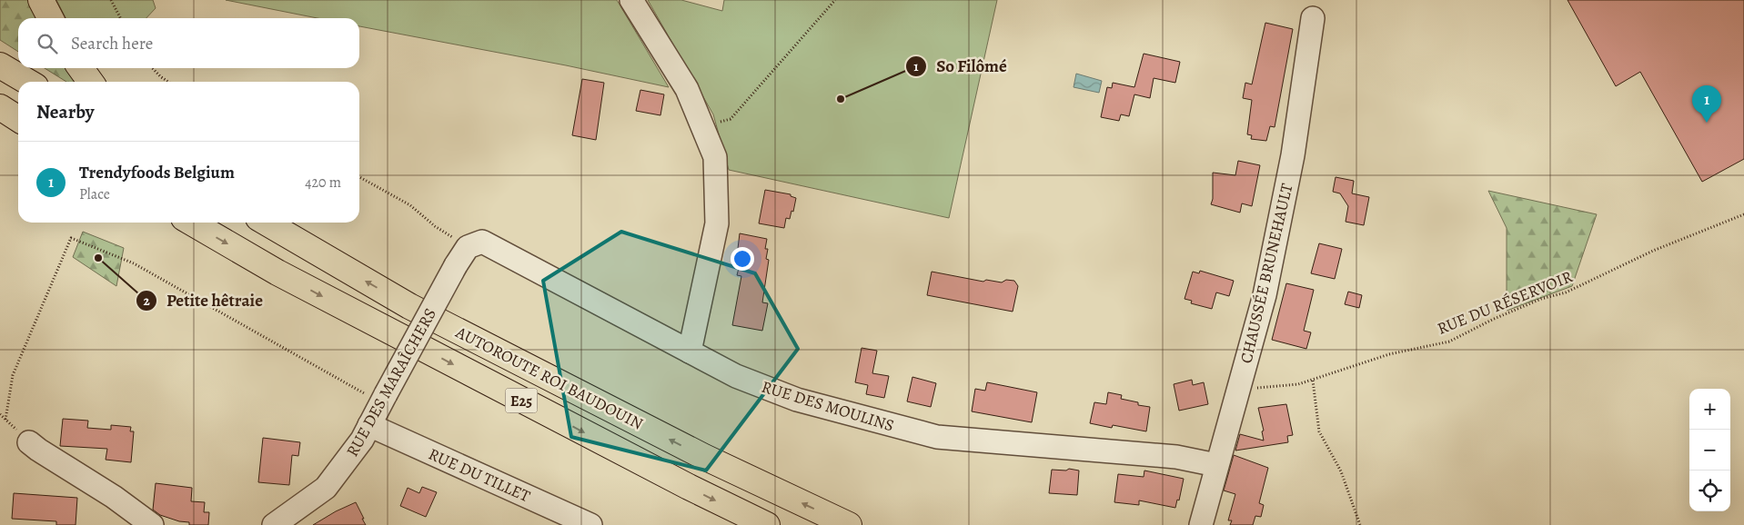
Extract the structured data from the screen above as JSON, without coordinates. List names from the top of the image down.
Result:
{
  "streets": {
    "highway": ["AUTOROUTE ROI BAUDOUIN", "E25"],
    "street": [
      "CHAUSSÉE BRUNEHAULT",
      "RUE DES MARAÎCHERS",
      "RUE DES MOULINS",
      "RUE DU TILLET"
    ],
    "path": ["RUE DU RÉSERVOIR"]
  },
  "crossings": [
    ["CHAUSSÉE BRUNEHAULT", "RUE DU RÉSERVOIR"],
    ["CHAUSSÉE BRUNEHAULT", "RUE DES MOULINS"],
    ["RUE DES MARAÎCHERS", "RUE DES MOULINS"],
    ["RUE DES MARAÎCHERS", "RUE DU TILLET"]
  ],
  "places": ["So Filômé", "Petite hêtraie"],
  "page": {
    "search": "Search here",
    "heading": "Nearby",
    "pins": "1",
    "list": [
      {
        "mark": "1",
        "name": "Trendyfoods Belgium",
        "note": "Place",
        "value": "420 m"
      }
    ],
    "map_buttons": ["+", "−"]
  }
}
